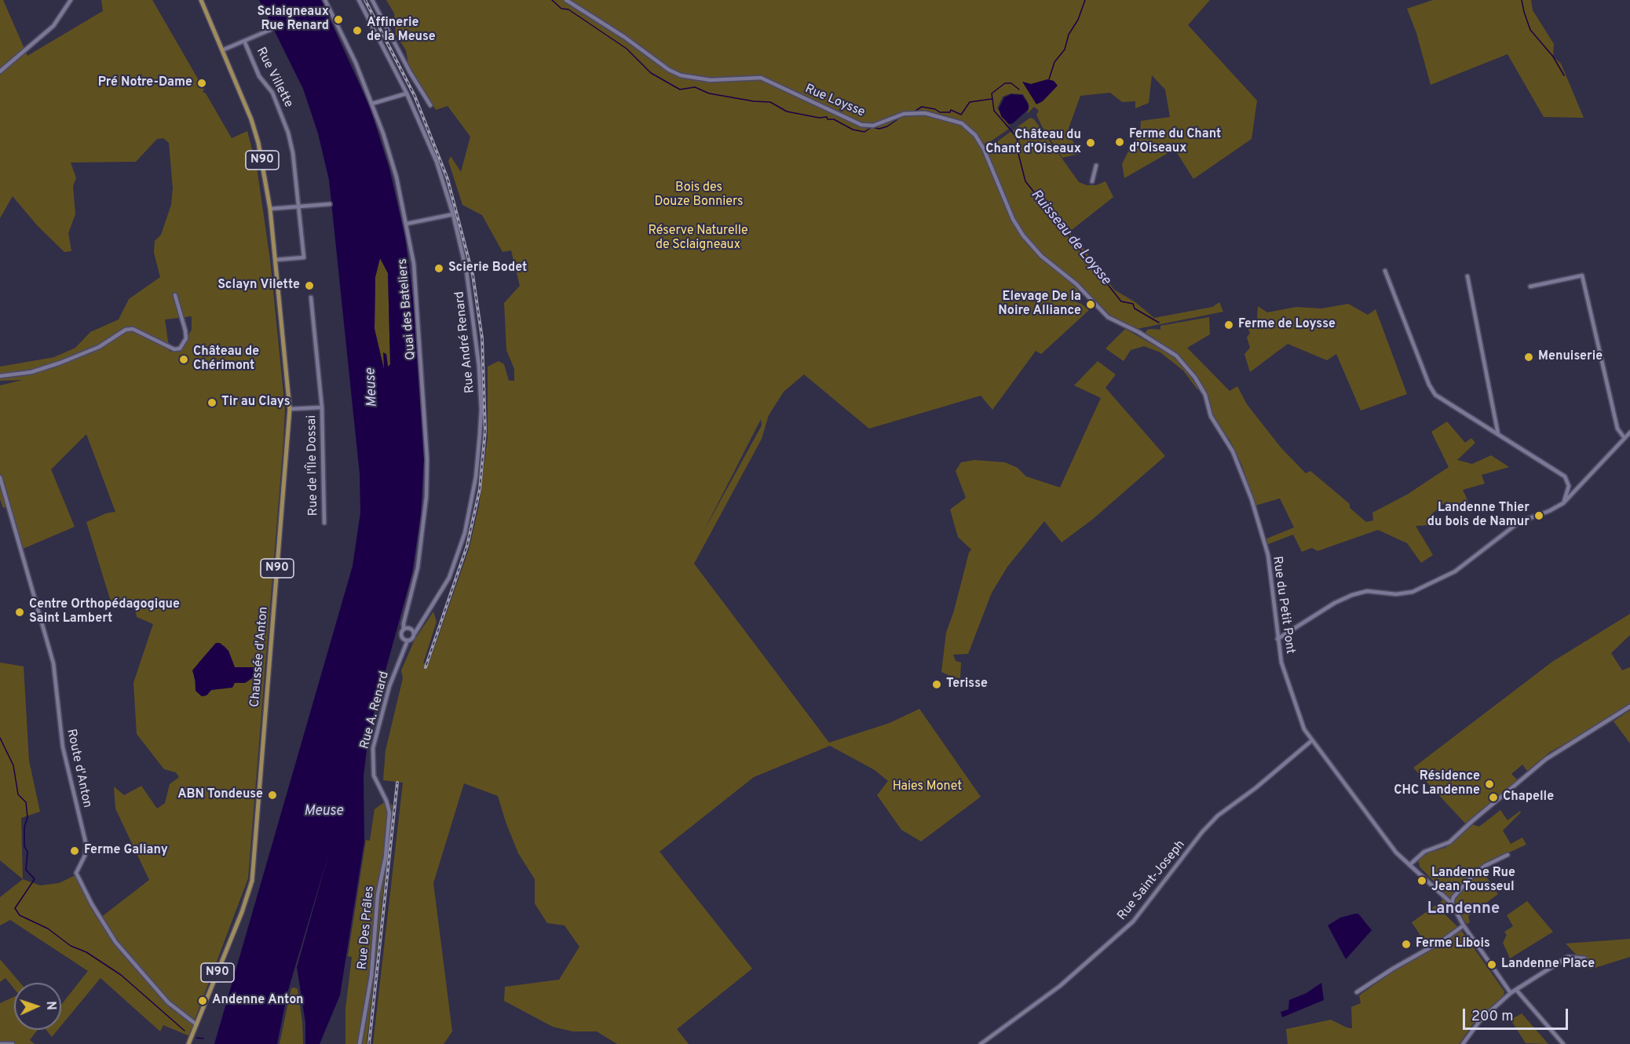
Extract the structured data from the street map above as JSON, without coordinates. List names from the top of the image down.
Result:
{
  "streets": {
    "main road": ["N90", "Chaussée d'Anton"],
    "street": [
      "Rue Villette",
      "Rue Loysse",
      "Quai des Bateliers",
      "Rue André Renard",
      "Rue de l'Île Dossai",
      "Rue du Petit Pont",
      "Rue A. Renard",
      "Route d'Anton",
      "Rue Saint-Joseph",
      "Rue Des Prâles"
    ]
  },
  "crossings": [
    ["Rue Villette", "N90"],
    ["Rue Villette", "Chaussée d'Anton"],
    ["Rue Loysse", "Rue du Petit Pont"],
    ["N90", "Chaussée d'Anton"],
    ["Quai des Bateliers", "Rue André Renard"],
    ["Quai des Bateliers", "Rue A. Renard"],
    ["Rue André Renard", "Rue A. Renard"],
    ["Rue de l'Île Dossai", "Chaussée d'Anton"],
    ["Rue du Petit Pont", "Rue Saint-Joseph"],
    ["Chaussée d'Anton", "Route d'Anton"],
    ["Rue A. Renard", "Rue Des Prâles"]
  ],
  "districts": ["Landenne"],
  "water": ["Ruisseau de Loysse", "Meuse"],
  "parks": ["Bois des Douze Bonniers", "Réserve Naturelle de Sclaigneaux", "Haies Monet"],
  "places": [
    "Sclaigneaux Rue Renard",
    "Affinerie de la Meuse",
    "Pré Notre-Dame",
    "Ferme du Chant d'Oiseaux",
    "Château du Chant d'Oiseaux",
    "Scierie Bodet",
    "Sclayn Vilette",
    "Elevage De la Noire Alliance",
    "Ferme de Loysse",
    "Menuiserie",
    "Château de Chérimont",
    "Tir au Clays",
    "Landenne Thier du bois de Namur",
    "Centre Orthopédagogique Saint Lambert",
    "Terisse",
    "Résidence CHC Landenne",
    "ABN Tondeuse",
    "Chapelle",
    "Ferme Galiany",
    "Landenne Rue Jean Tousseul",
    "Ferme Libois",
    "Landenne Place",
    "Andenne Anton"
  ],
  "scale_bar": "200 m",
  "north": "right"
}
